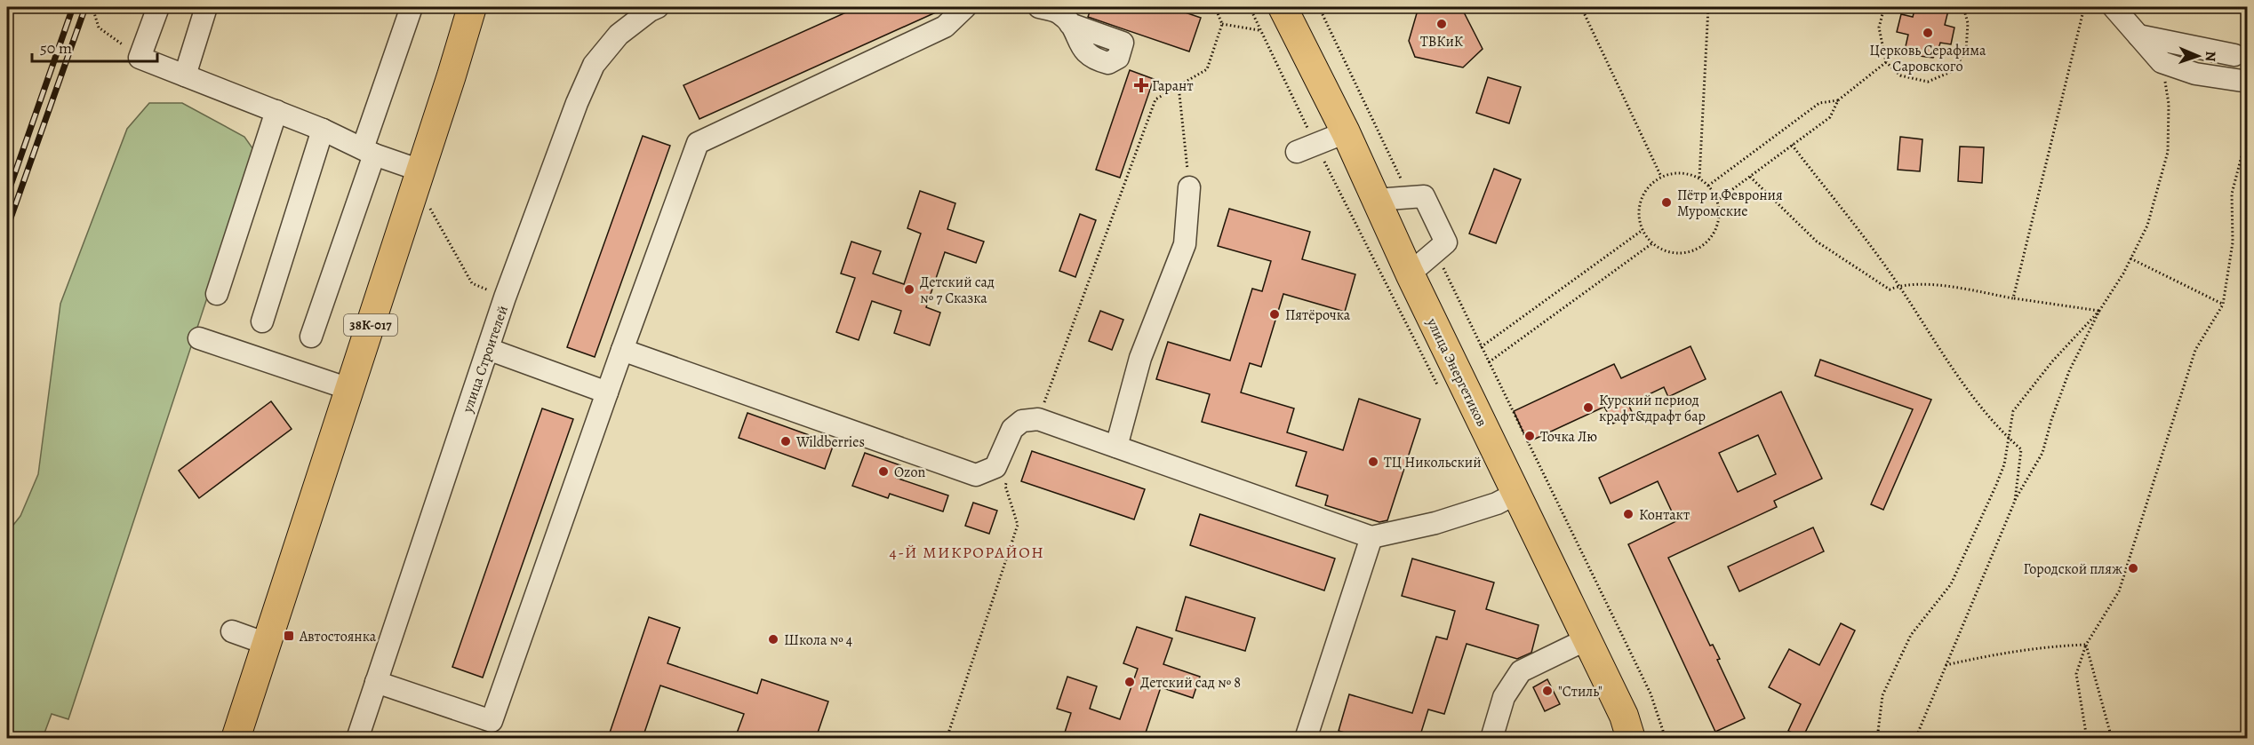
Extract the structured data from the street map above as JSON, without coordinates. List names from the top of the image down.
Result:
{
  "streets": {
    "main road": ["38К-017", "улица Энергетиков"],
    "street": ["улица Строителей"]
  },
  "districts": ["4-Й МИКРОРАЙОН"],
  "places": {
    "other": [
      "ТВКиК",
      "Церковь Серафима Саровского",
      "Пётр и Феврония Муромские",
      "Детский сад № 7 Сказка",
      "Пятёрочка",
      "Курский период крафт&драфт бар",
      "Точка Лю",
      "Wildberries",
      "ТЦ Никольский",
      "Ozon",
      "Контакт",
      "Городской пляж",
      "Школа № 4",
      "Детский сад № 8",
      "\"Стиль\""
    ],
    "health": ["Гарант"],
    "transit": ["Автостоянка"]
  },
  "scale_bar": "50 m",
  "north": "right"
}
